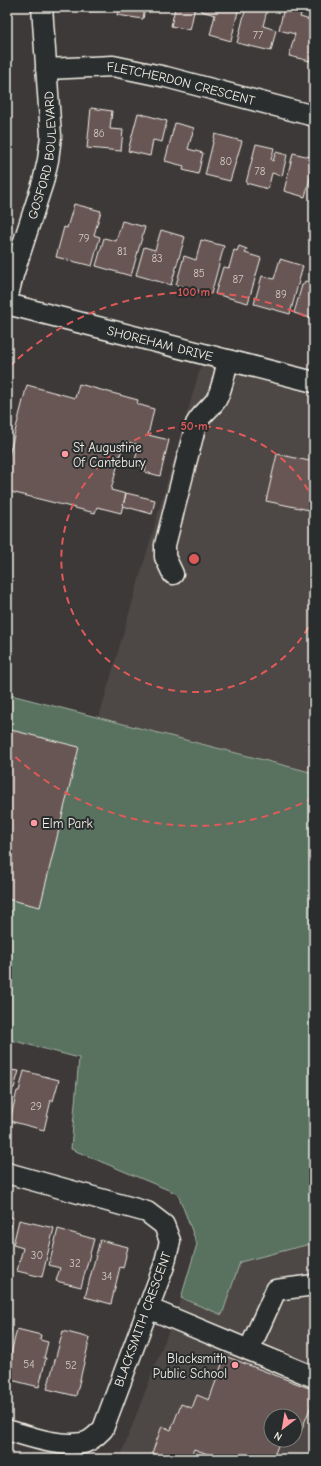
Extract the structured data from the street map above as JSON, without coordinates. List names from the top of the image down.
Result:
{
  "streets": {
    "street": [
      "FLETCHERDON CRESCENT",
      "GOSFORD BOULEVARD",
      "SHOREHAM DRIVE",
      "BLACKSMITH CRESCENT"
    ]
  },
  "crossings": [
    ["FLETCHERDON CRESCENT", "GOSFORD BOULEVARD"]
  ],
  "places": ["St Augustine Of Cantebury", "Elm Park", "Blacksmith Public School"],
  "house_numbers": [
    "77",
    "86",
    "80",
    "78",
    "79",
    "81",
    "83",
    "85",
    "87",
    "89",
    "29",
    "30",
    "32",
    "34",
    "54",
    "52"
  ],
  "north": "bottom left",
  "rings": ["100 m", "50 m"]
}
